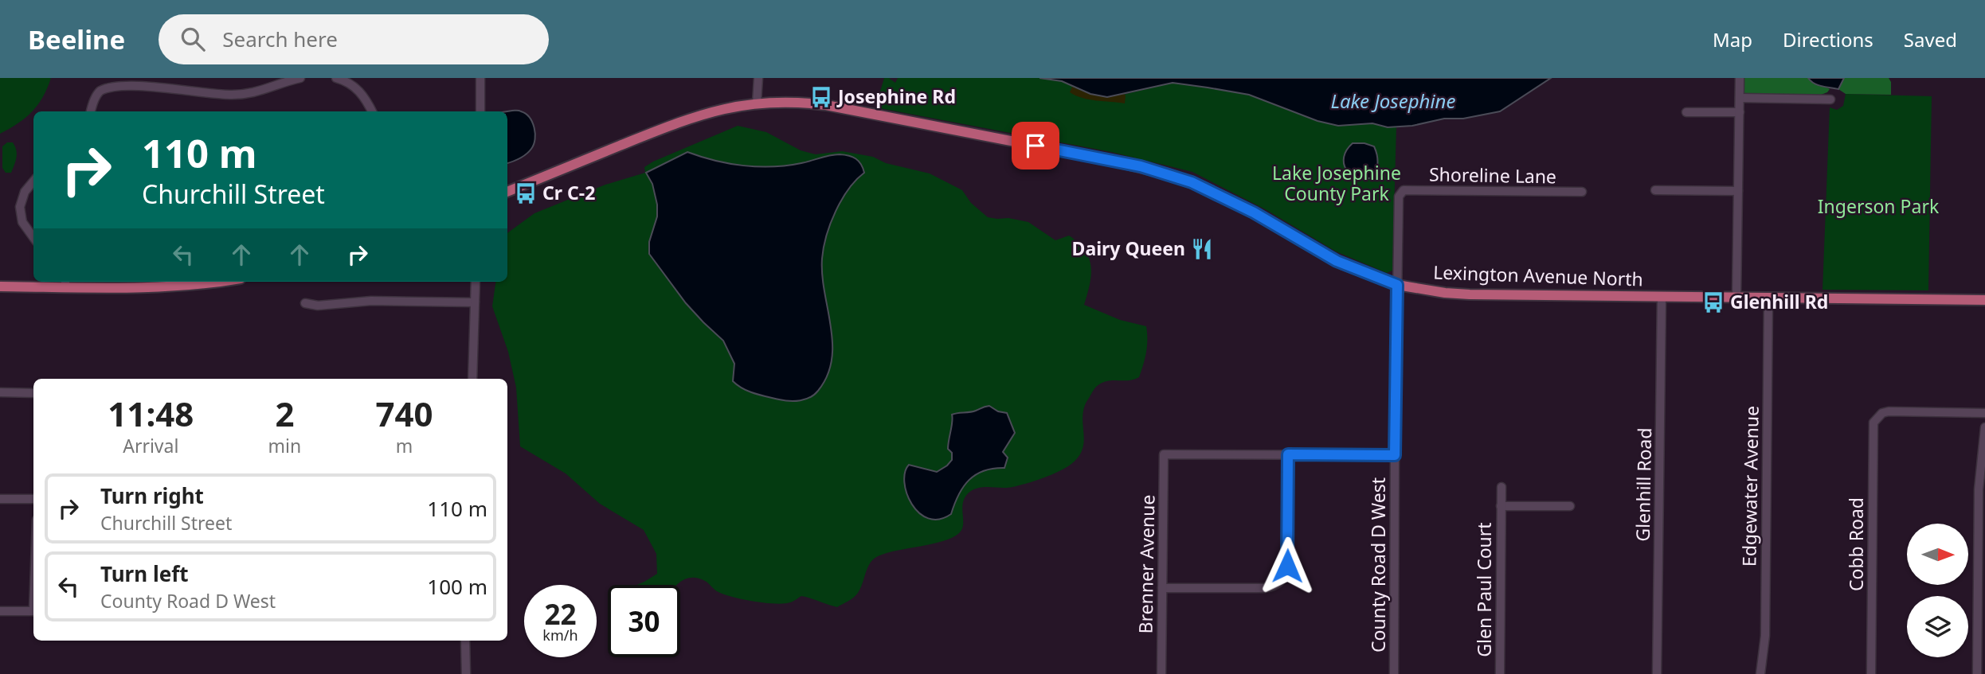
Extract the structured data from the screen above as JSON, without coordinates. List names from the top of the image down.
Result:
{
  "streets": {
    "main road": ["Lexington Avenue North"],
    "street": [
      "Shoreline Lane",
      "Glenhill Road",
      "Edgewater Avenue",
      "Cobb Road",
      "Brenner Avenue",
      "County Road D West",
      "Glen Paul Court"
    ]
  },
  "crossings": [
    ["Shoreline Lane", "County Road D West"],
    ["Lexington Avenue North", "Glenhill Road"],
    ["Lexington Avenue North", "Edgewater Avenue"],
    ["Lexington Avenue North", "County Road D West"]
  ],
  "water": ["Lake Josephine"],
  "parks": ["Lake Josephine County Park", "Ingerson Park"],
  "places": {
    "bus stop": ["Josephine Rd", "Cr C-2", "Glenhill Rd"],
    "restaurant": ["Dairy Queen"]
  },
  "north": "right",
  "page": {
    "header": "Beeline",
    "search": "Search here",
    "nav": ["Map", "Directions", "Saved"],
    "turn": ["110 m", "Churchill Street"],
    "eta": [
      "11:48",
      "Arrival",
      "2",
      "min",
      "740",
      "m"
    ],
    "list": [
      {
        "name": "Turn right",
        "note": "Churchill Street",
        "value": "110 m"
      },
      {
        "name": "Turn left",
        "note": "County Road D West",
        "value": "100 m"
      }
    ],
    "speed": "22 km/h",
    "limit": "30"
  }
}
